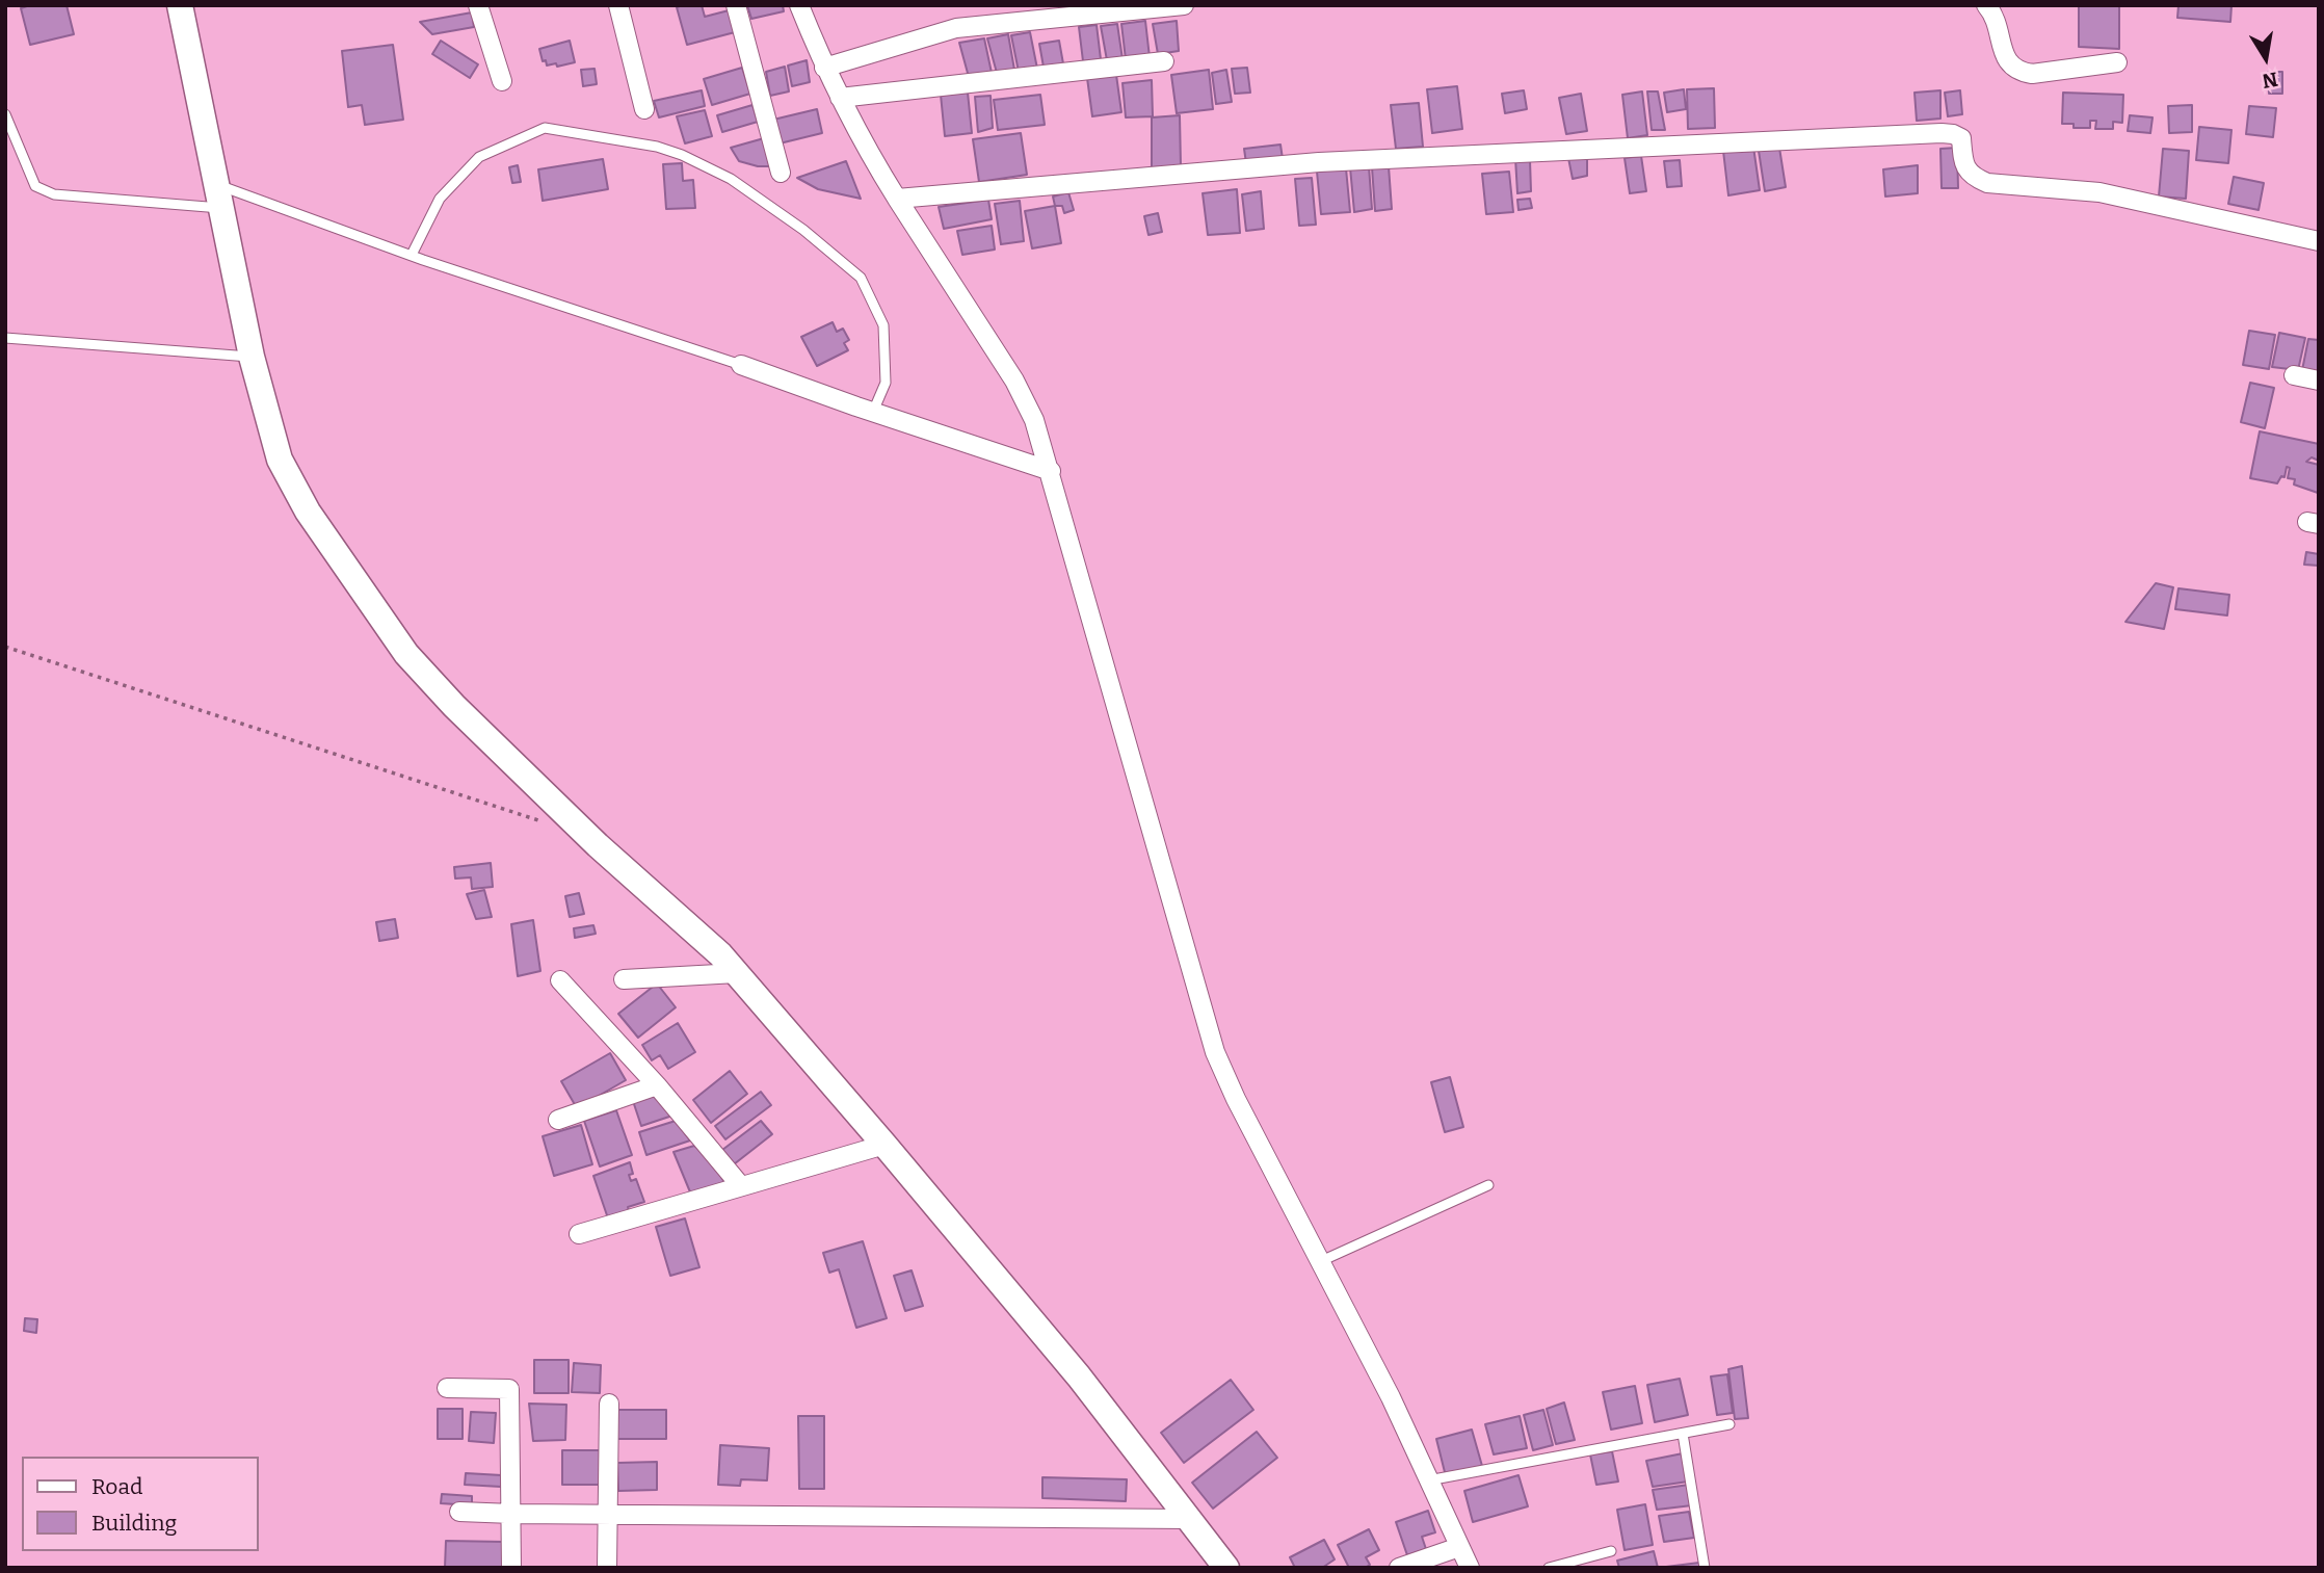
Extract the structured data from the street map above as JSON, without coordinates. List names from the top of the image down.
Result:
{
  "legend": ["Road", "Building"],
  "north": "bottom"
}
